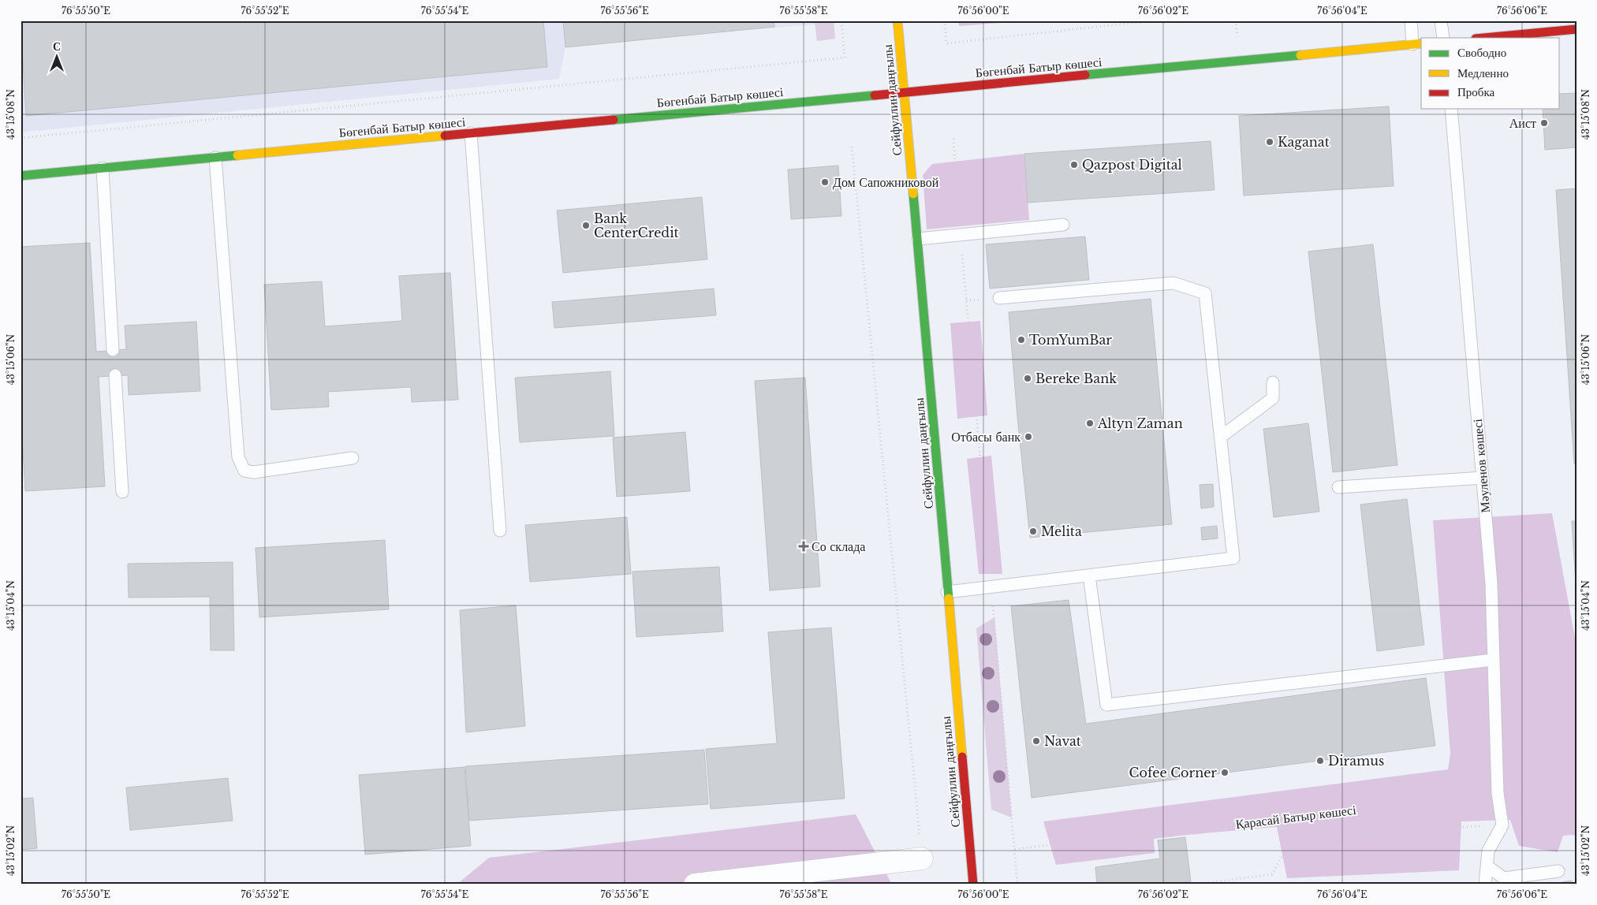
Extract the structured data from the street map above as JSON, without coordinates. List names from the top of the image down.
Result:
{
  "streets": {
    "street": ["Бөгенбай Батыр көшесі", "Сейфуллин даңғылы"],
    "lane": ["Мәуленов көшесі"],
    "path": ["Қарасай Батыр көшесі"]
  },
  "crossings": [
    ["Бөгенбай Батыр көшесі", "Сейфуллин даңғылы"],
    ["Мәуленов көшесі", "Қарасай Батыр көшесі"]
  ],
  "places": {
    "other": [
      "Аист",
      "Kaganat",
      "Qazpost Digital",
      "Дом Сапожниковой",
      "Bank CenterCredit",
      "TomYumBar",
      "Bereke Bank",
      "Altyn Zaman",
      "Отбасы банк",
      "Melita",
      "Navat",
      "Diramus",
      "Cofee Corner"
    ],
    "health": ["Со склада"]
  },
  "legend": ["Свободно", "Медленно", "Пробка"],
  "north": "top",
  "coordinates": [
    "76°55'50\"E",
    "76°55'52\"E",
    "76°55'54\"E",
    "76°55'56\"E",
    "76°55'58\"E",
    "76°56'00\"E",
    "76°56'02\"E",
    "76°56'04\"E",
    "76°56'06\"E",
    "43°15'08\"N",
    "43°15'06\"N",
    "43°15'04\"N",
    "43°15'02\"N"
  ]
}
